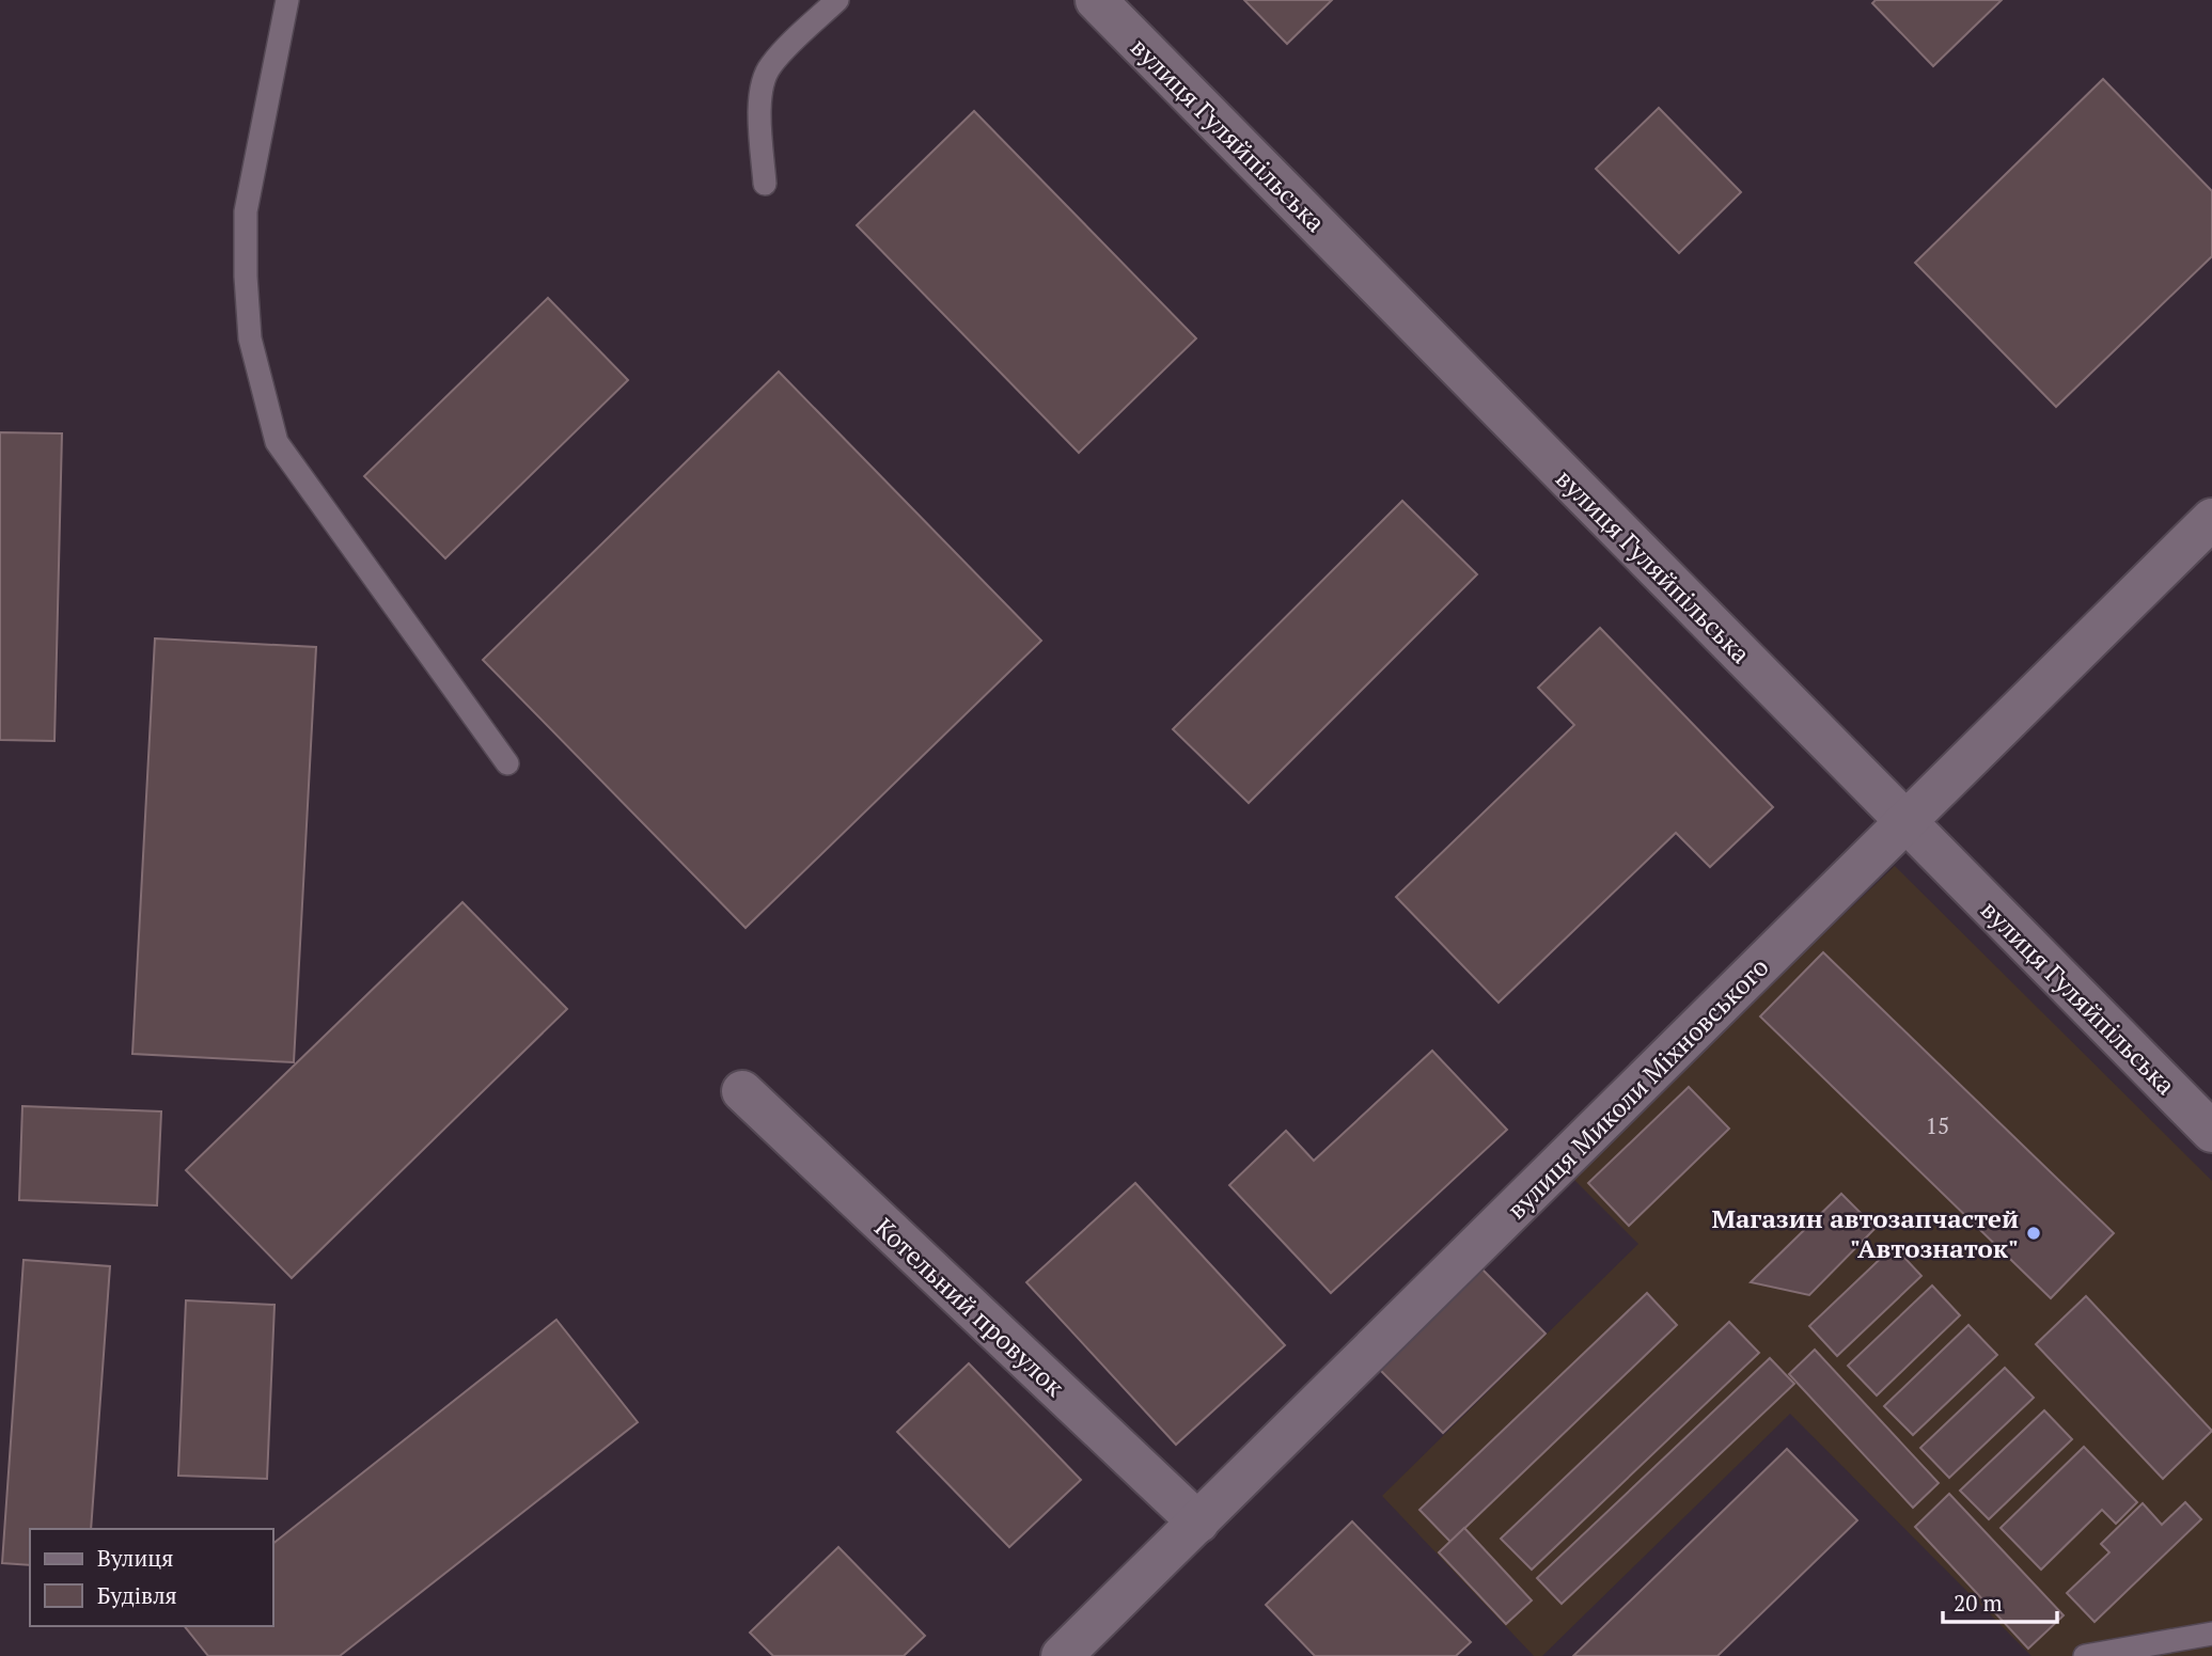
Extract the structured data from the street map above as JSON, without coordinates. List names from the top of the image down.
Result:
{
  "streets": {
    "street": ["вулиця Гуляйпільська", "вулиця Миколи Міхновського", "Котельний провулок"]
  },
  "crossings": [
    ["вулиця Гуляйпільська", "вулиця Миколи Міхновського"],
    ["вулиця Миколи Міхновського", "Котельний провулок"]
  ],
  "places": ["Магазин автозапчастей \"Автознаток\""],
  "house_numbers": ["15"],
  "legend": ["Вулиця", "Будівля"],
  "scale_bar": "20 m"
}
